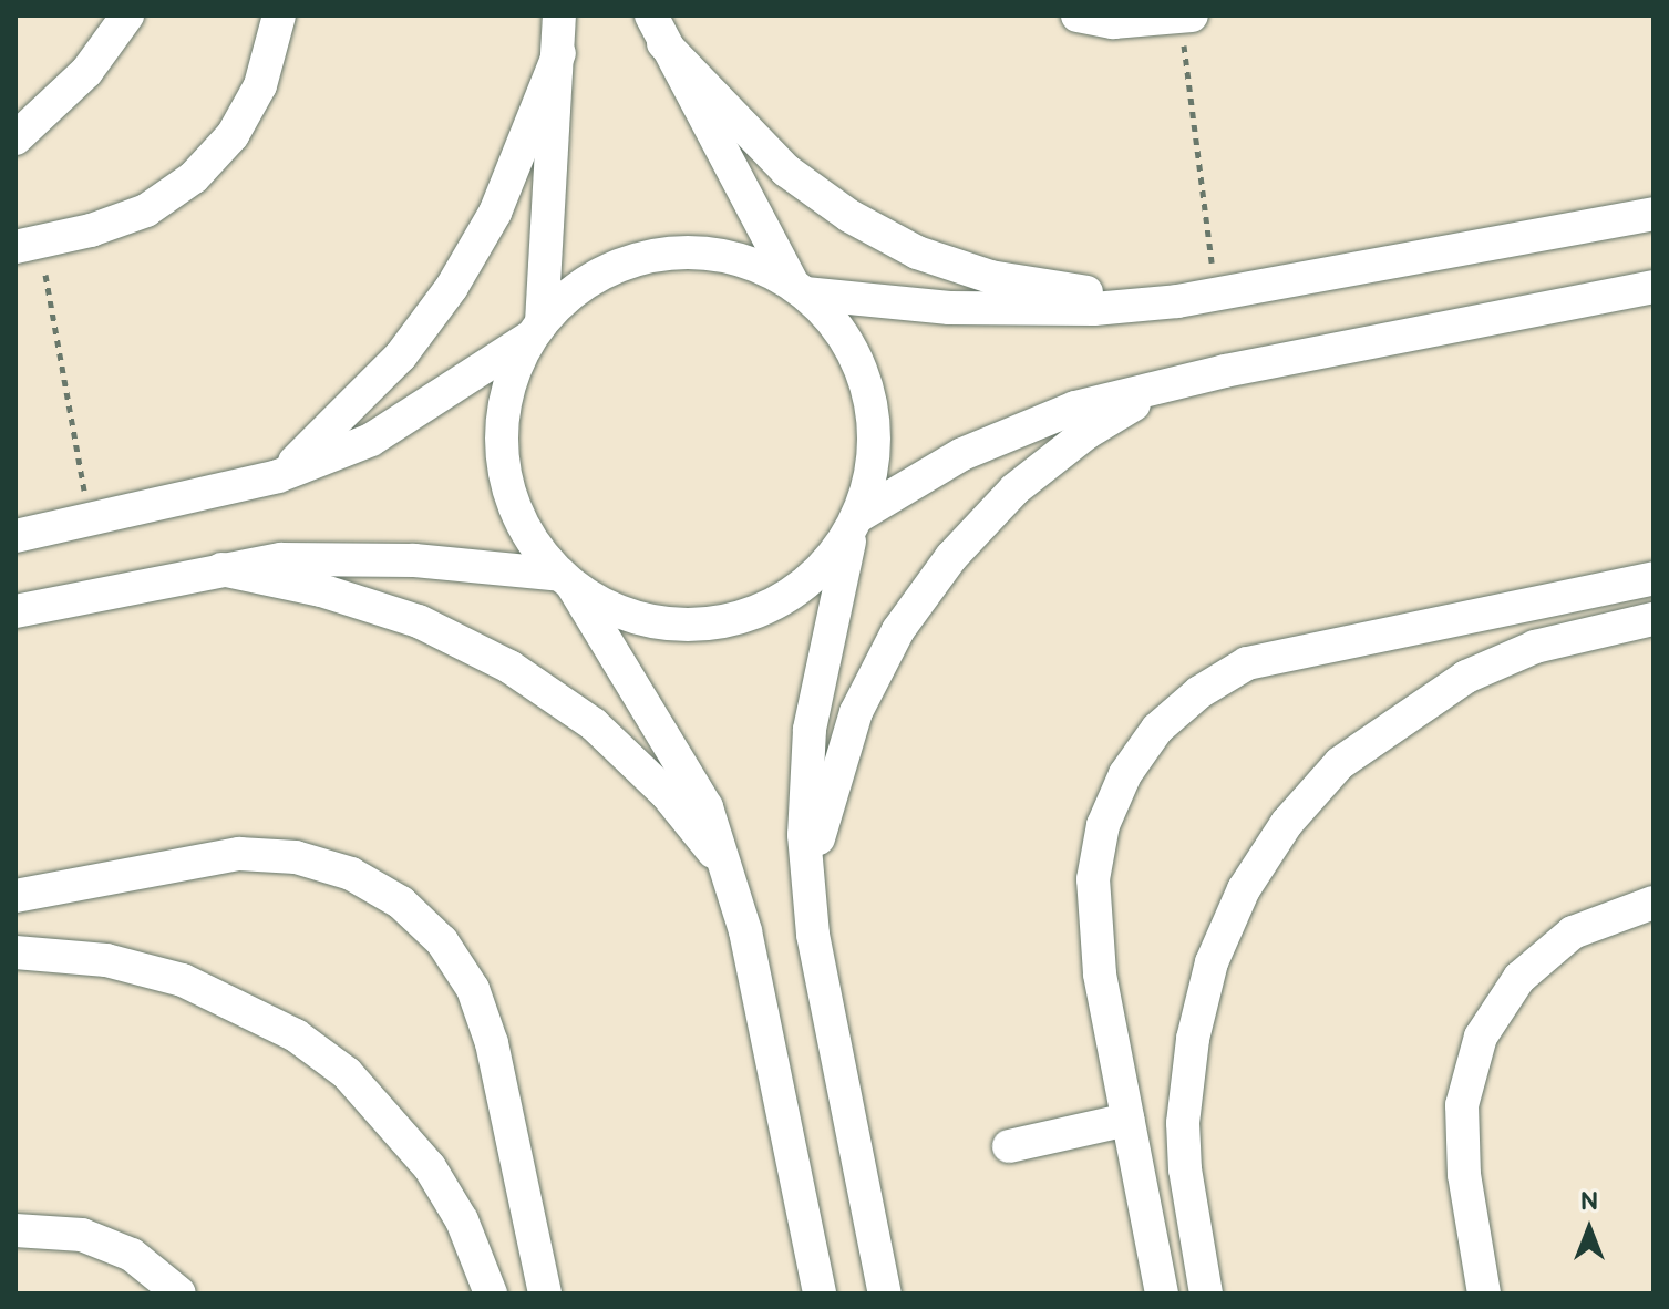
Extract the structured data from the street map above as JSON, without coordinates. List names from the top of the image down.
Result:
{
  "north": "top"
}
